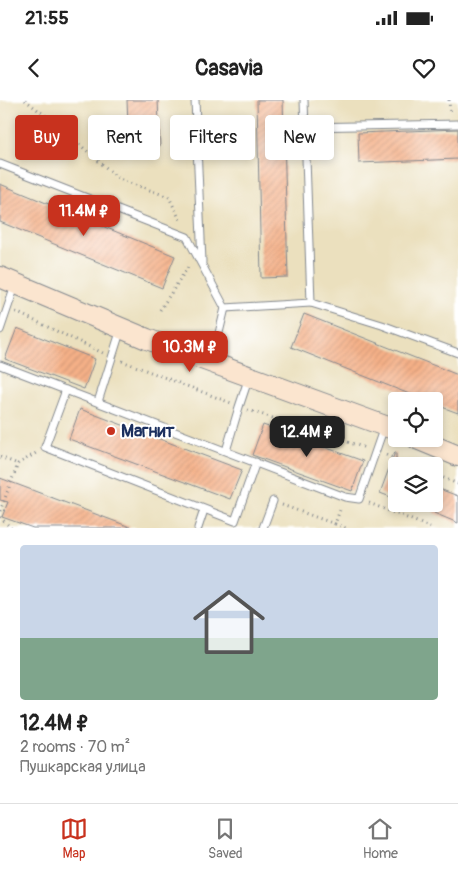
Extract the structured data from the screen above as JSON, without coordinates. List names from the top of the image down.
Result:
{
  "places": ["Магнит"],
  "page": {
    "status": "21:55",
    "header": "Casavia",
    "chip": [
      "Buy",
      "Rent",
      "Filters",
      "New"
    ],
    "price": ["11.4M ₽", "10.3M ₽", "12.4M ₽"],
    "list": [
      {
        "name": "12.4M ₽",
        "note": "2 rooms · 70 m² · Пушкарская улица"
      }
    ],
    "tabs": ["Map", "Saved", "Home"]
  }
}
